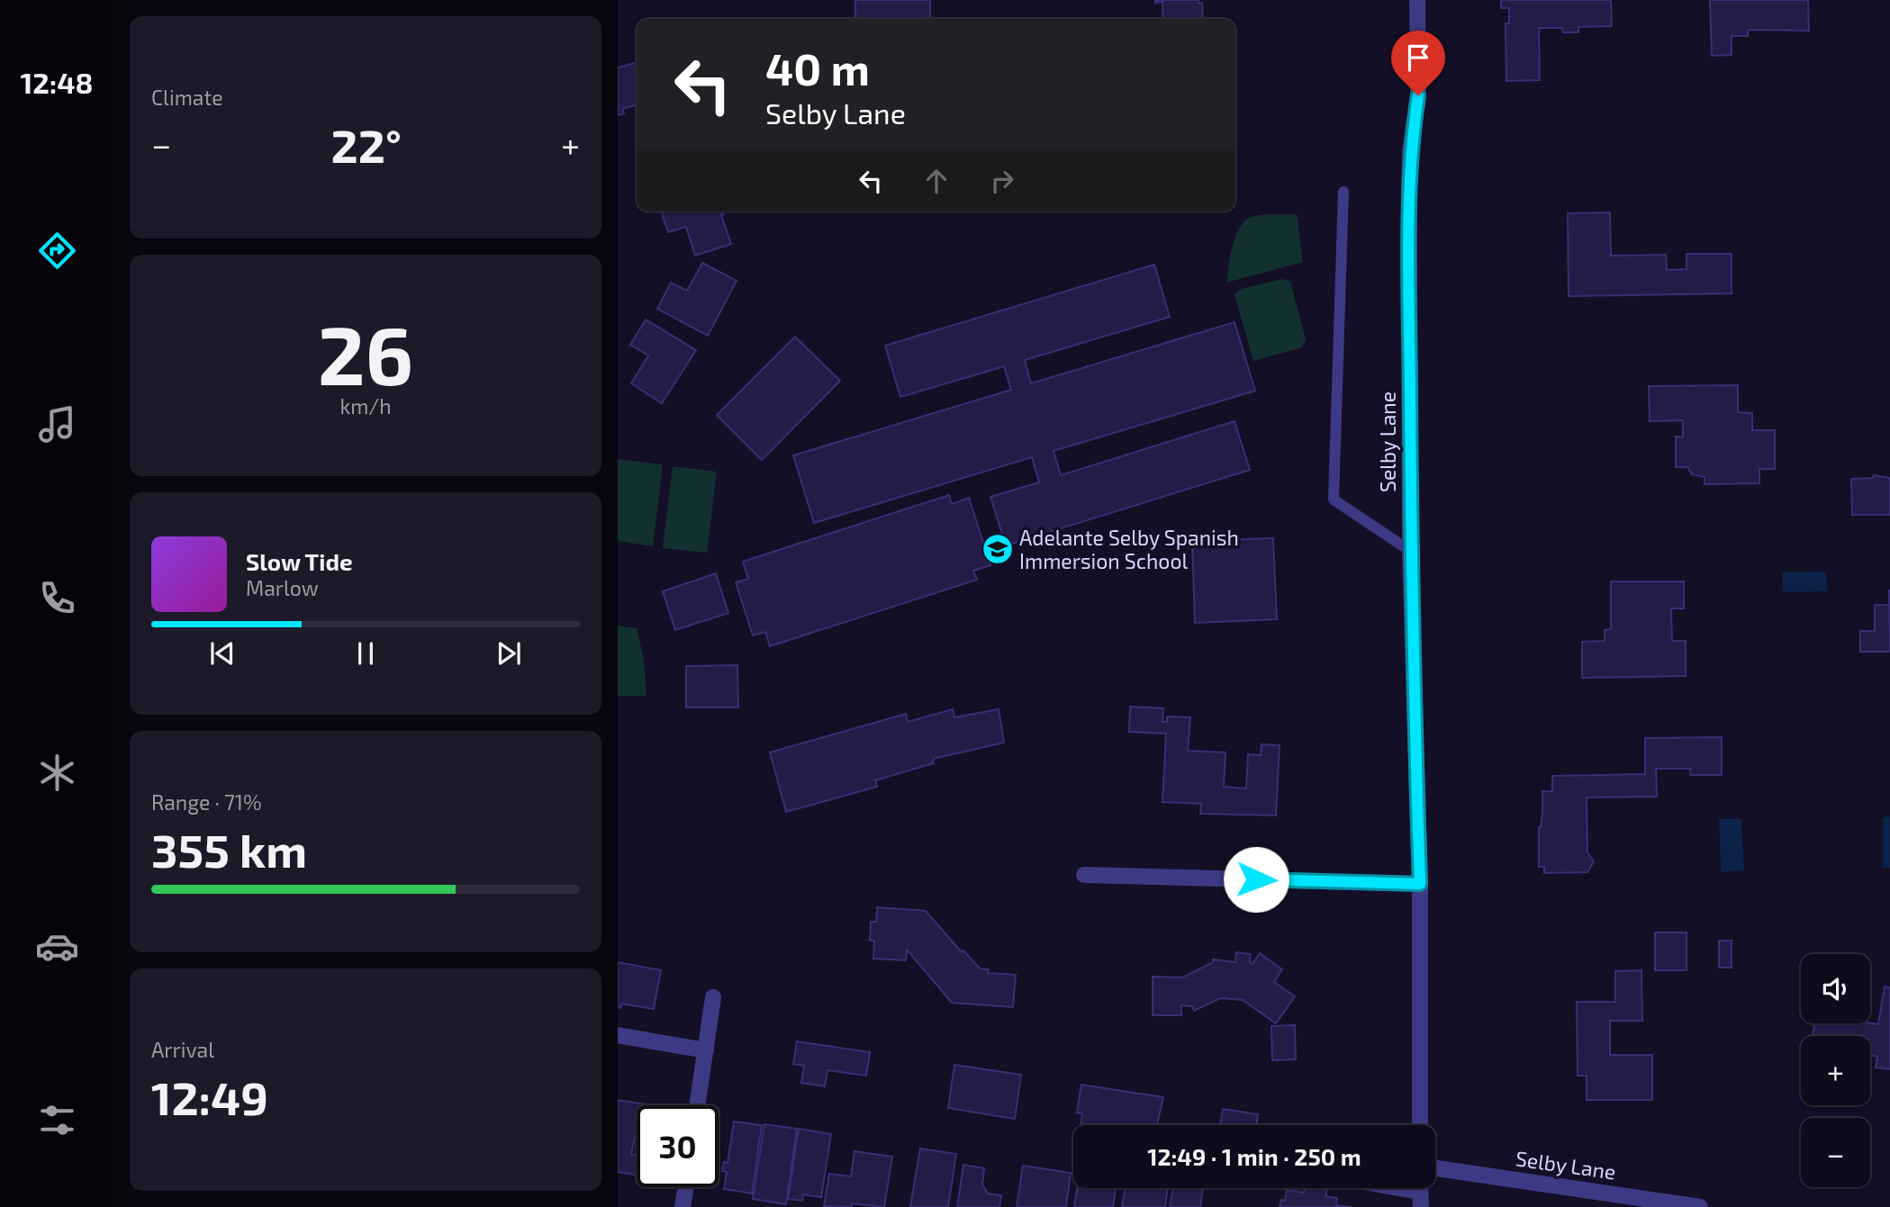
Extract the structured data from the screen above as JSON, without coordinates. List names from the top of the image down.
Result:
{
  "streets": {
    "street": ["Selby Lane"]
  },
  "places": {
    "school or university": ["Adelante Selby Spanish Immersion School"]
  },
  "page": {
    "tabs": "12:48",
    "tile": [
      "Climate",
      ["26", "km/h"],
      ["Range · 71%", "355 km"],
      ["Arrival", "12:49"]
    ],
    "turn": ["40 m", "Selby Lane"],
    "heat": ["−", "22°", "+"],
    "song": ["Slow Tide", "Marlow"],
    "map_buttons": ["+", "−"],
    "limit": "30",
    "trip": "12:49 · 1 min · 250 m"
  }
}
